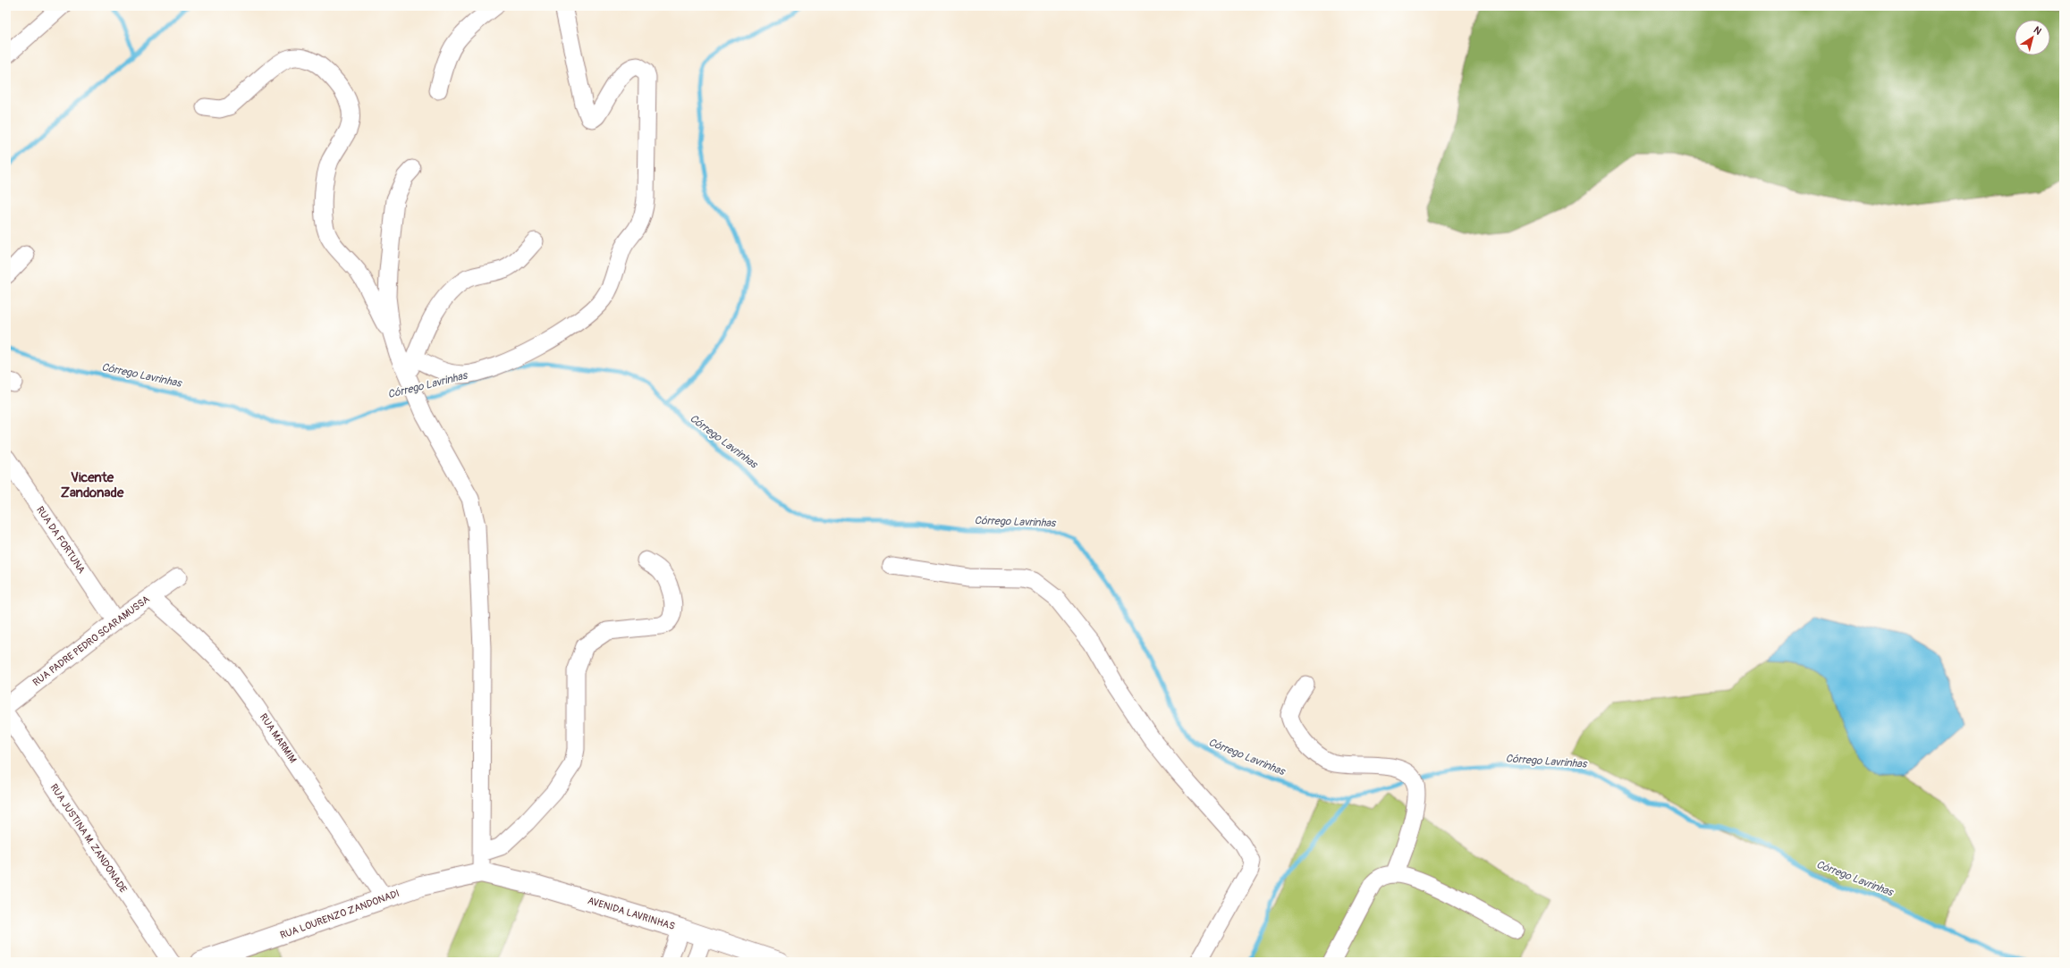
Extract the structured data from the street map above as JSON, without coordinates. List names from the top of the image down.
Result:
{
  "streets": {
    "street": [
      "RUA DA FORTUNA",
      "RUA PADRE PEDRO SCARAMUSSA",
      "RUA MARMIM",
      "RUA JUSTINA M. ZANDONADE",
      "AVENIDA LAVRINHAS",
      "RUA LOURENZO ZANDONADI"
    ]
  },
  "crossings": [
    ["RUA DA FORTUNA", "RUA PADRE PEDRO SCARAMUSSA"],
    ["RUA PADRE PEDRO SCARAMUSSA", "RUA MARMIM"],
    ["RUA MARMIM", "RUA LOURENZO ZANDONADI"],
    ["AVENIDA LAVRINHAS", "RUA LOURENZO ZANDONADI"]
  ],
  "districts": ["Vicente Zandonade"],
  "water": ["Córrego Lavrinhas"],
  "north": "top right"
}
